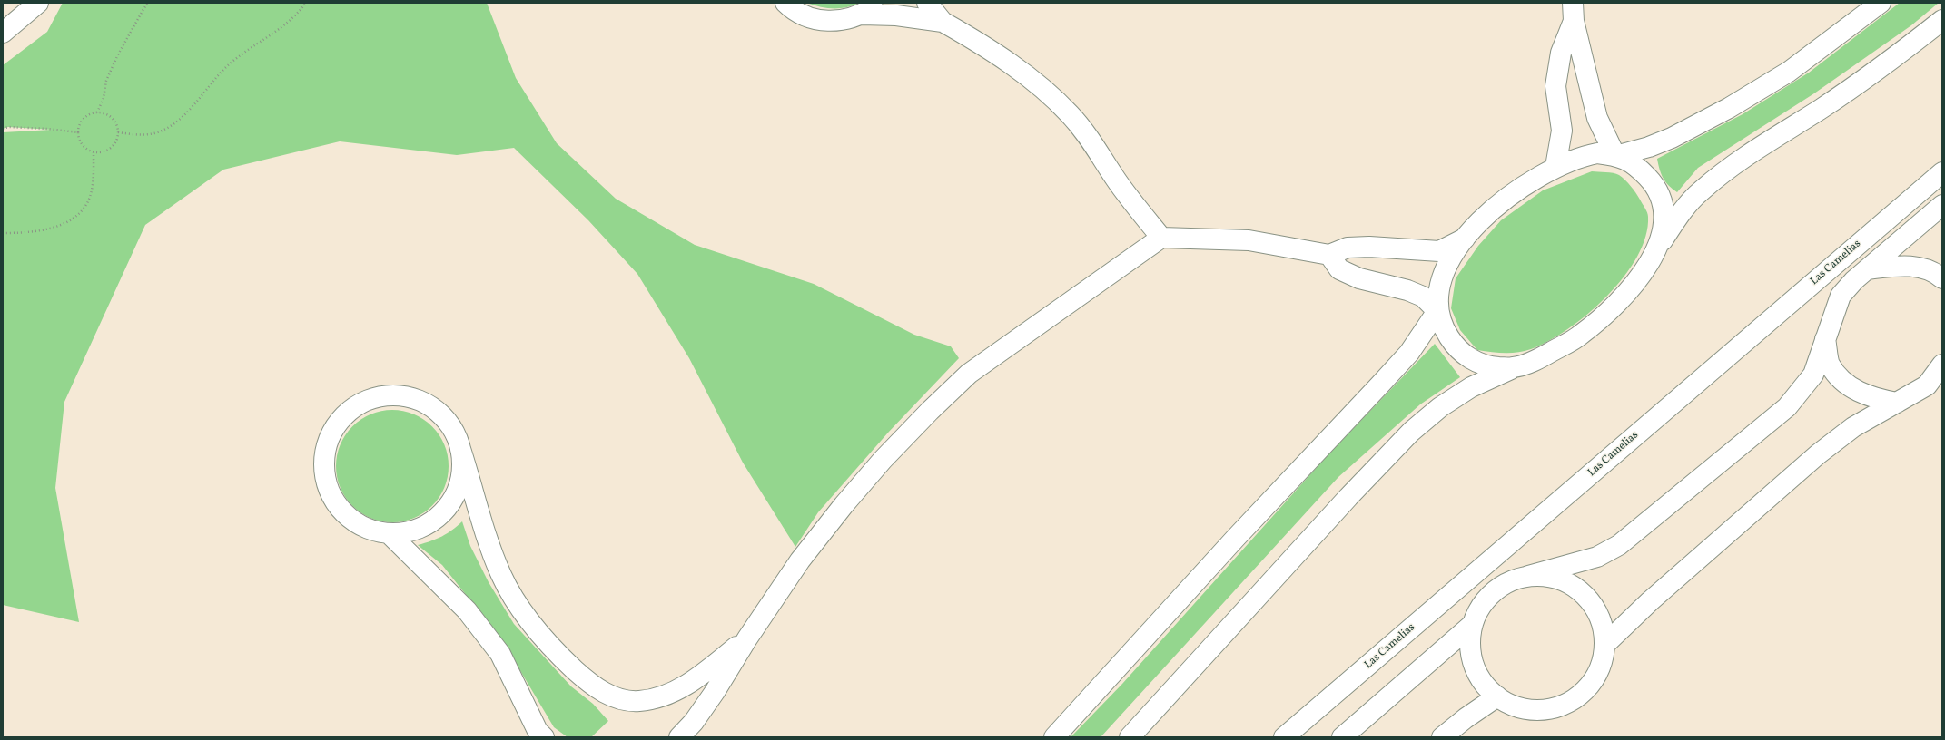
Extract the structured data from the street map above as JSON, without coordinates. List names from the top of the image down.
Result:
{
  "streets": {
    "street": ["Las Camelias"]
  }
}
